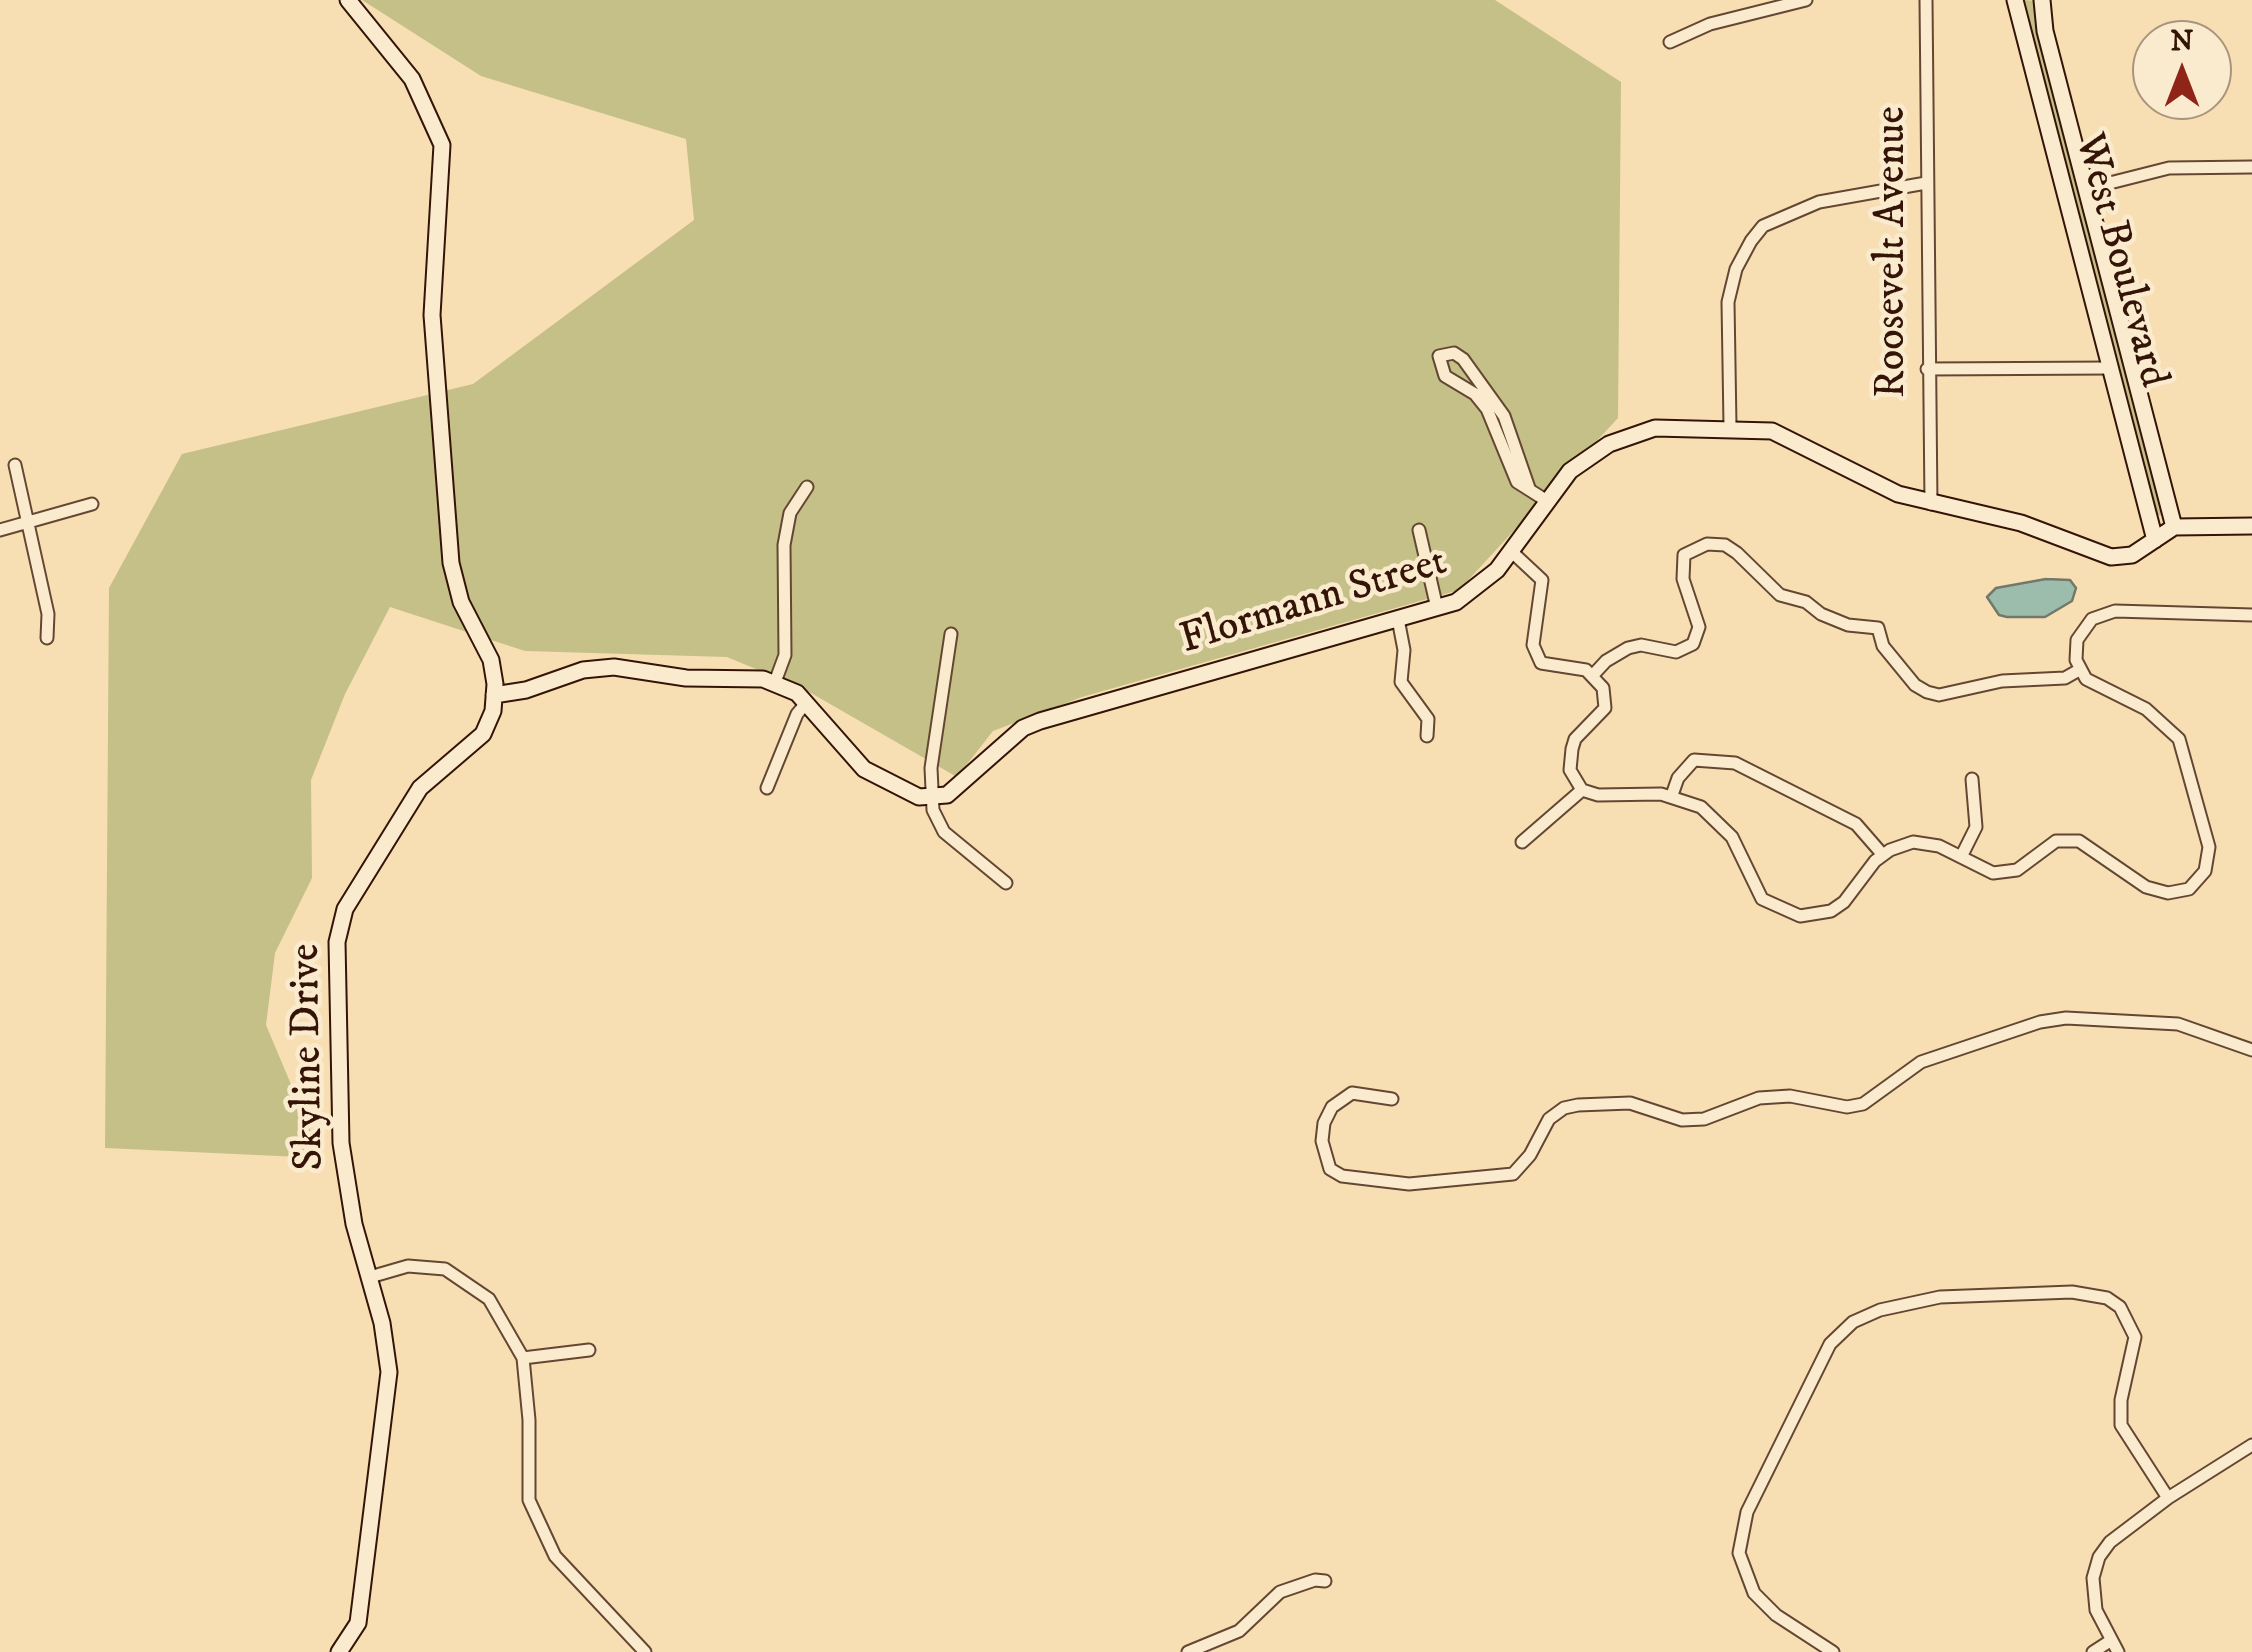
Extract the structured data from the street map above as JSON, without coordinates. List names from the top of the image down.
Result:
{
  "streets": {
    "street": [
      "Roosevelt Avenue",
      "West Boulevard",
      "Flormann Street",
      "Skyline Drive"
    ]
  },
  "crossings": [
    ["Roosevelt Avenue", "Flormann Street"],
    ["West Boulevard", "Flormann Street"]
  ],
  "north": "top"
}
